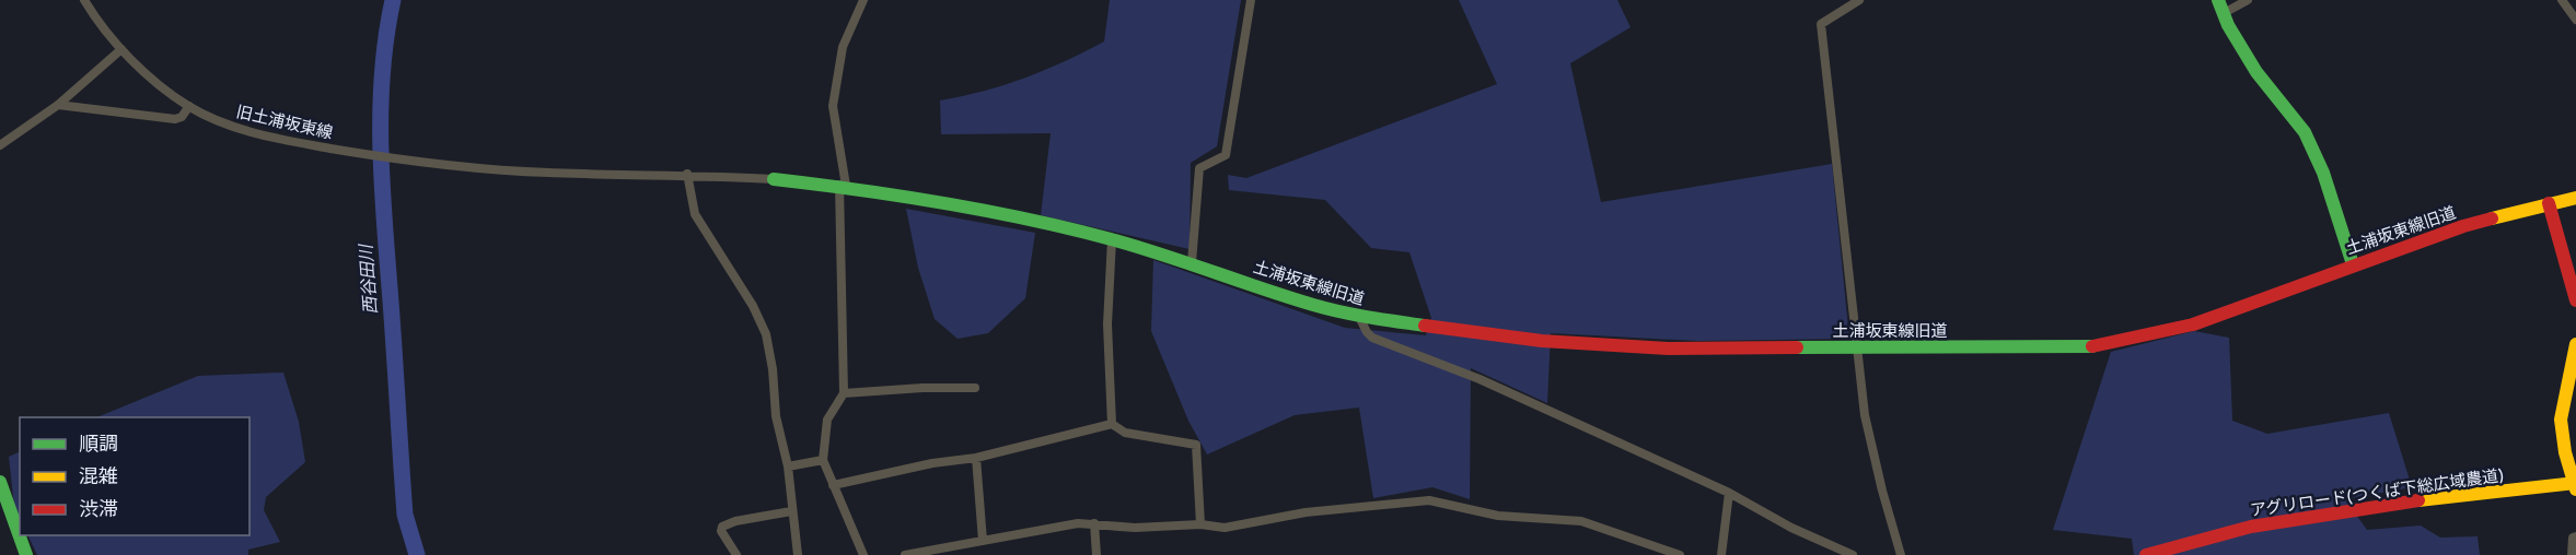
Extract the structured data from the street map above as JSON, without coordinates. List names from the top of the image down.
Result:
{
  "streets": {
    "street": ["旧土浦坂東線", "土浦坂東線旧道", "アグリロード(つくば下総広域農道)"]
  },
  "crossings": [
    ["旧土浦坂東線", "土浦坂東線旧道"]
  ],
  "water": ["西谷田川"],
  "legend": ["順調", "混雑", "渋滞"]
}
